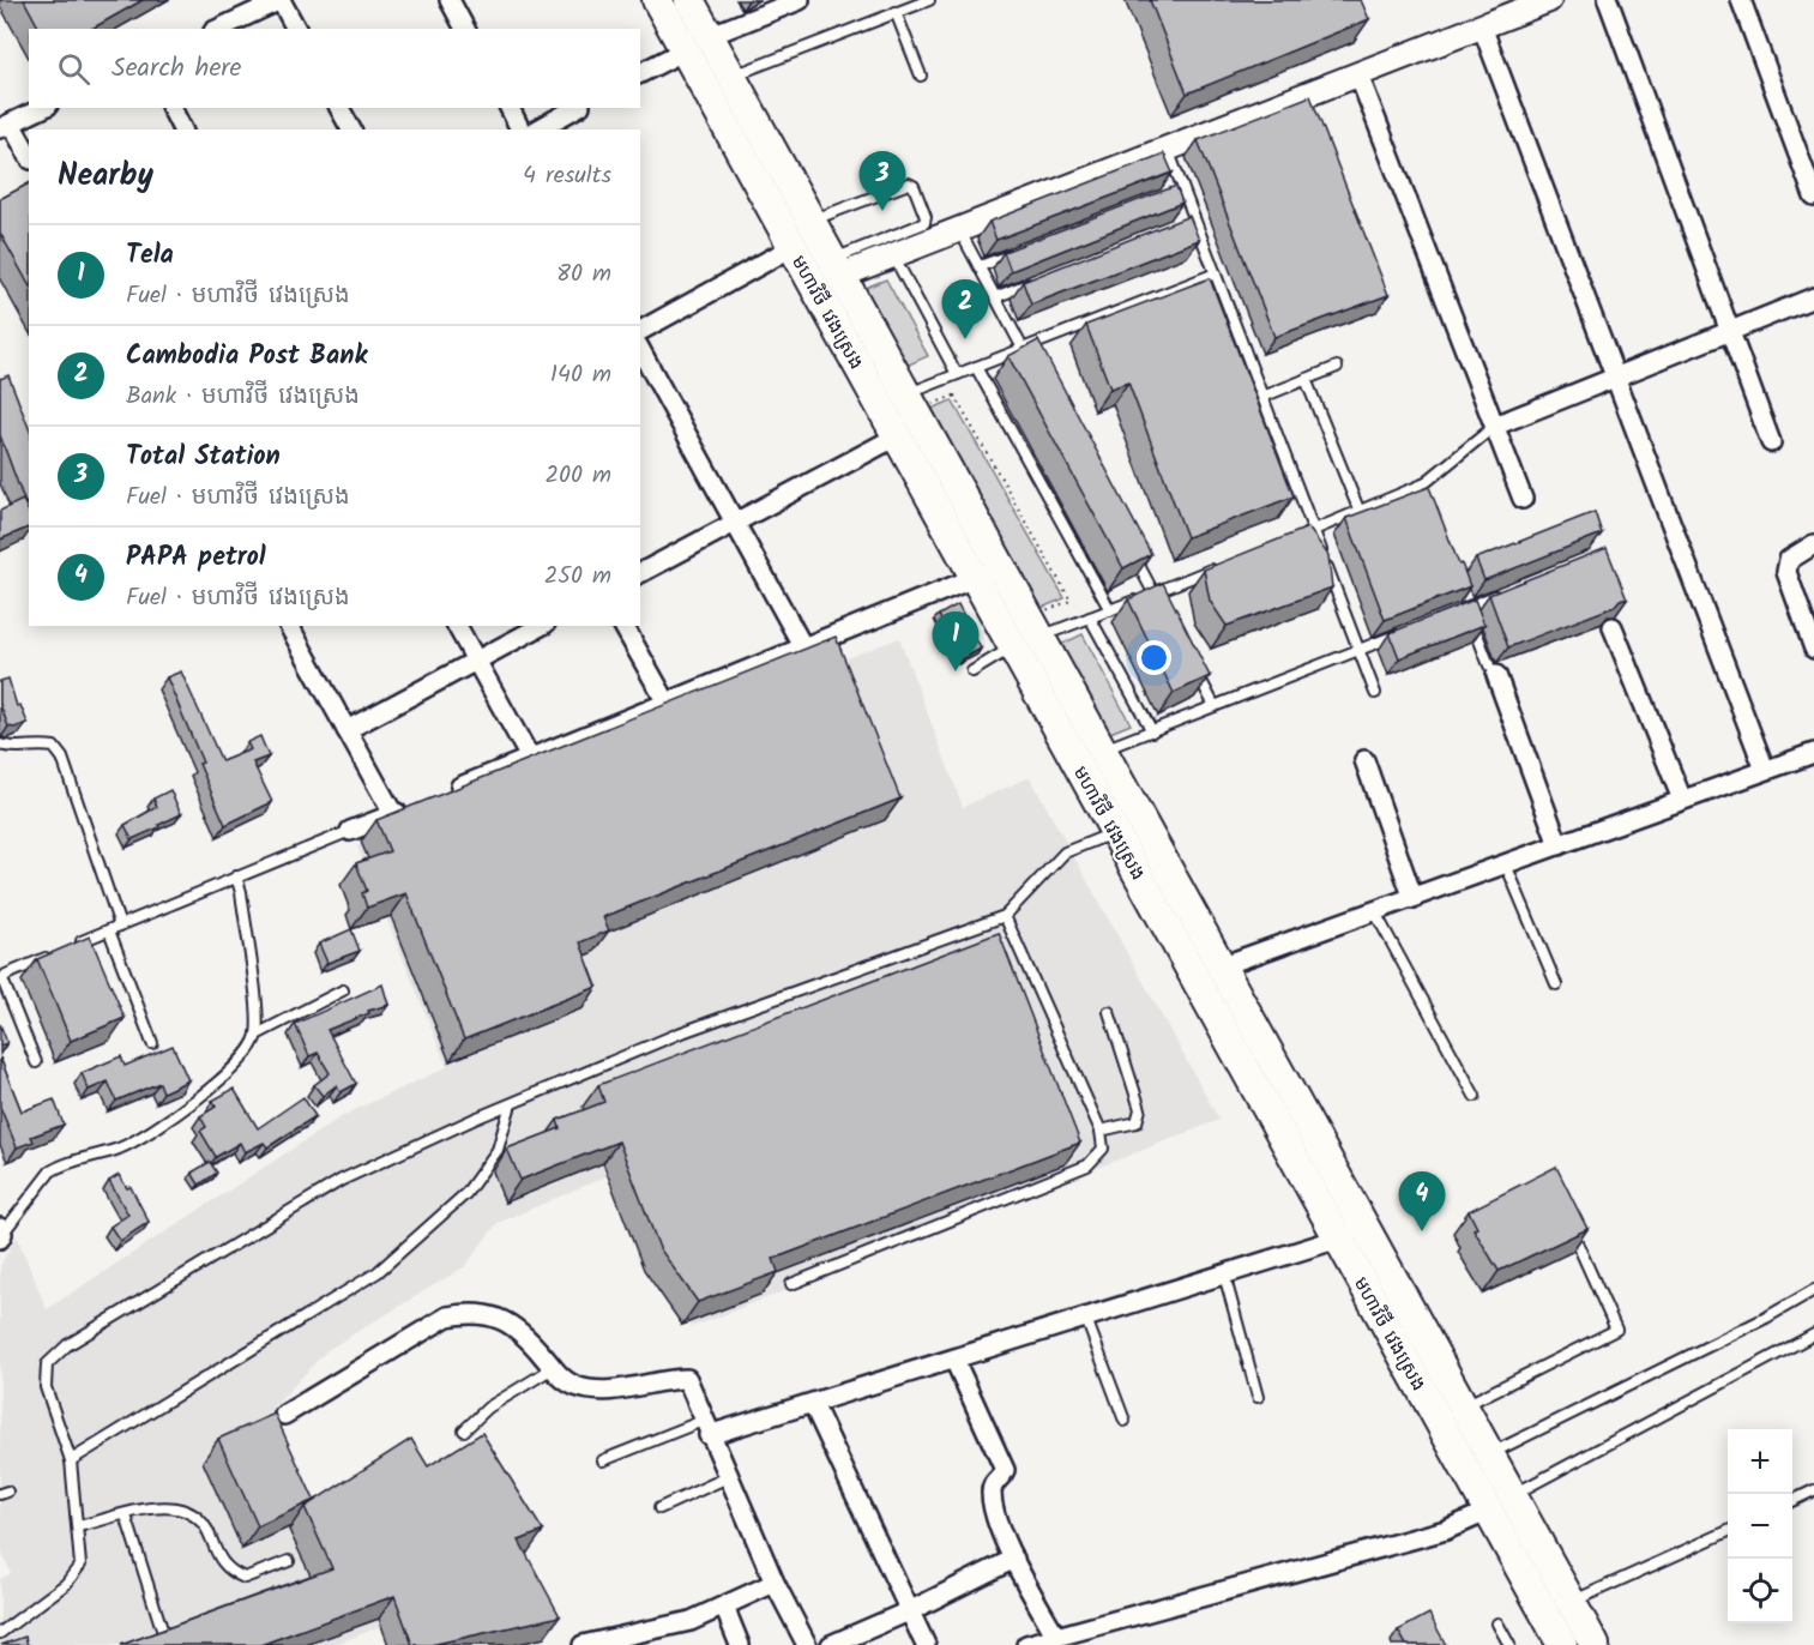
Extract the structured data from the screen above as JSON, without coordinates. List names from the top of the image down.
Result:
{
  "streets": {
    "main road": ["មហាវិថី វេងស្រេង"]
  },
  "page": {
    "search": "Search here",
    "heading": ["Nearby", "4 results"],
    "pins": [
      "3",
      "2",
      "1",
      "4"
    ],
    "list": [
      {
        "mark": "1",
        "name": "Tela",
        "note": "Fuel · មហាវិថី វេងស្រេង",
        "value": "80 m"
      },
      {
        "mark": "2",
        "name": "Cambodia Post Bank",
        "note": "Bank · មហាវិថី វេងស្រេង",
        "value": "140 m"
      },
      {
        "mark": "3",
        "name": "Total Station",
        "note": "Fuel · មហាវិថី វេងស្រេង",
        "value": "200 m"
      },
      {
        "mark": "4",
        "name": "PAPA petrol",
        "note": "Fuel · មហាវិថី វេងស្រេង",
        "value": "250 m"
      }
    ],
    "map_buttons": ["+", "−"]
  }
}
